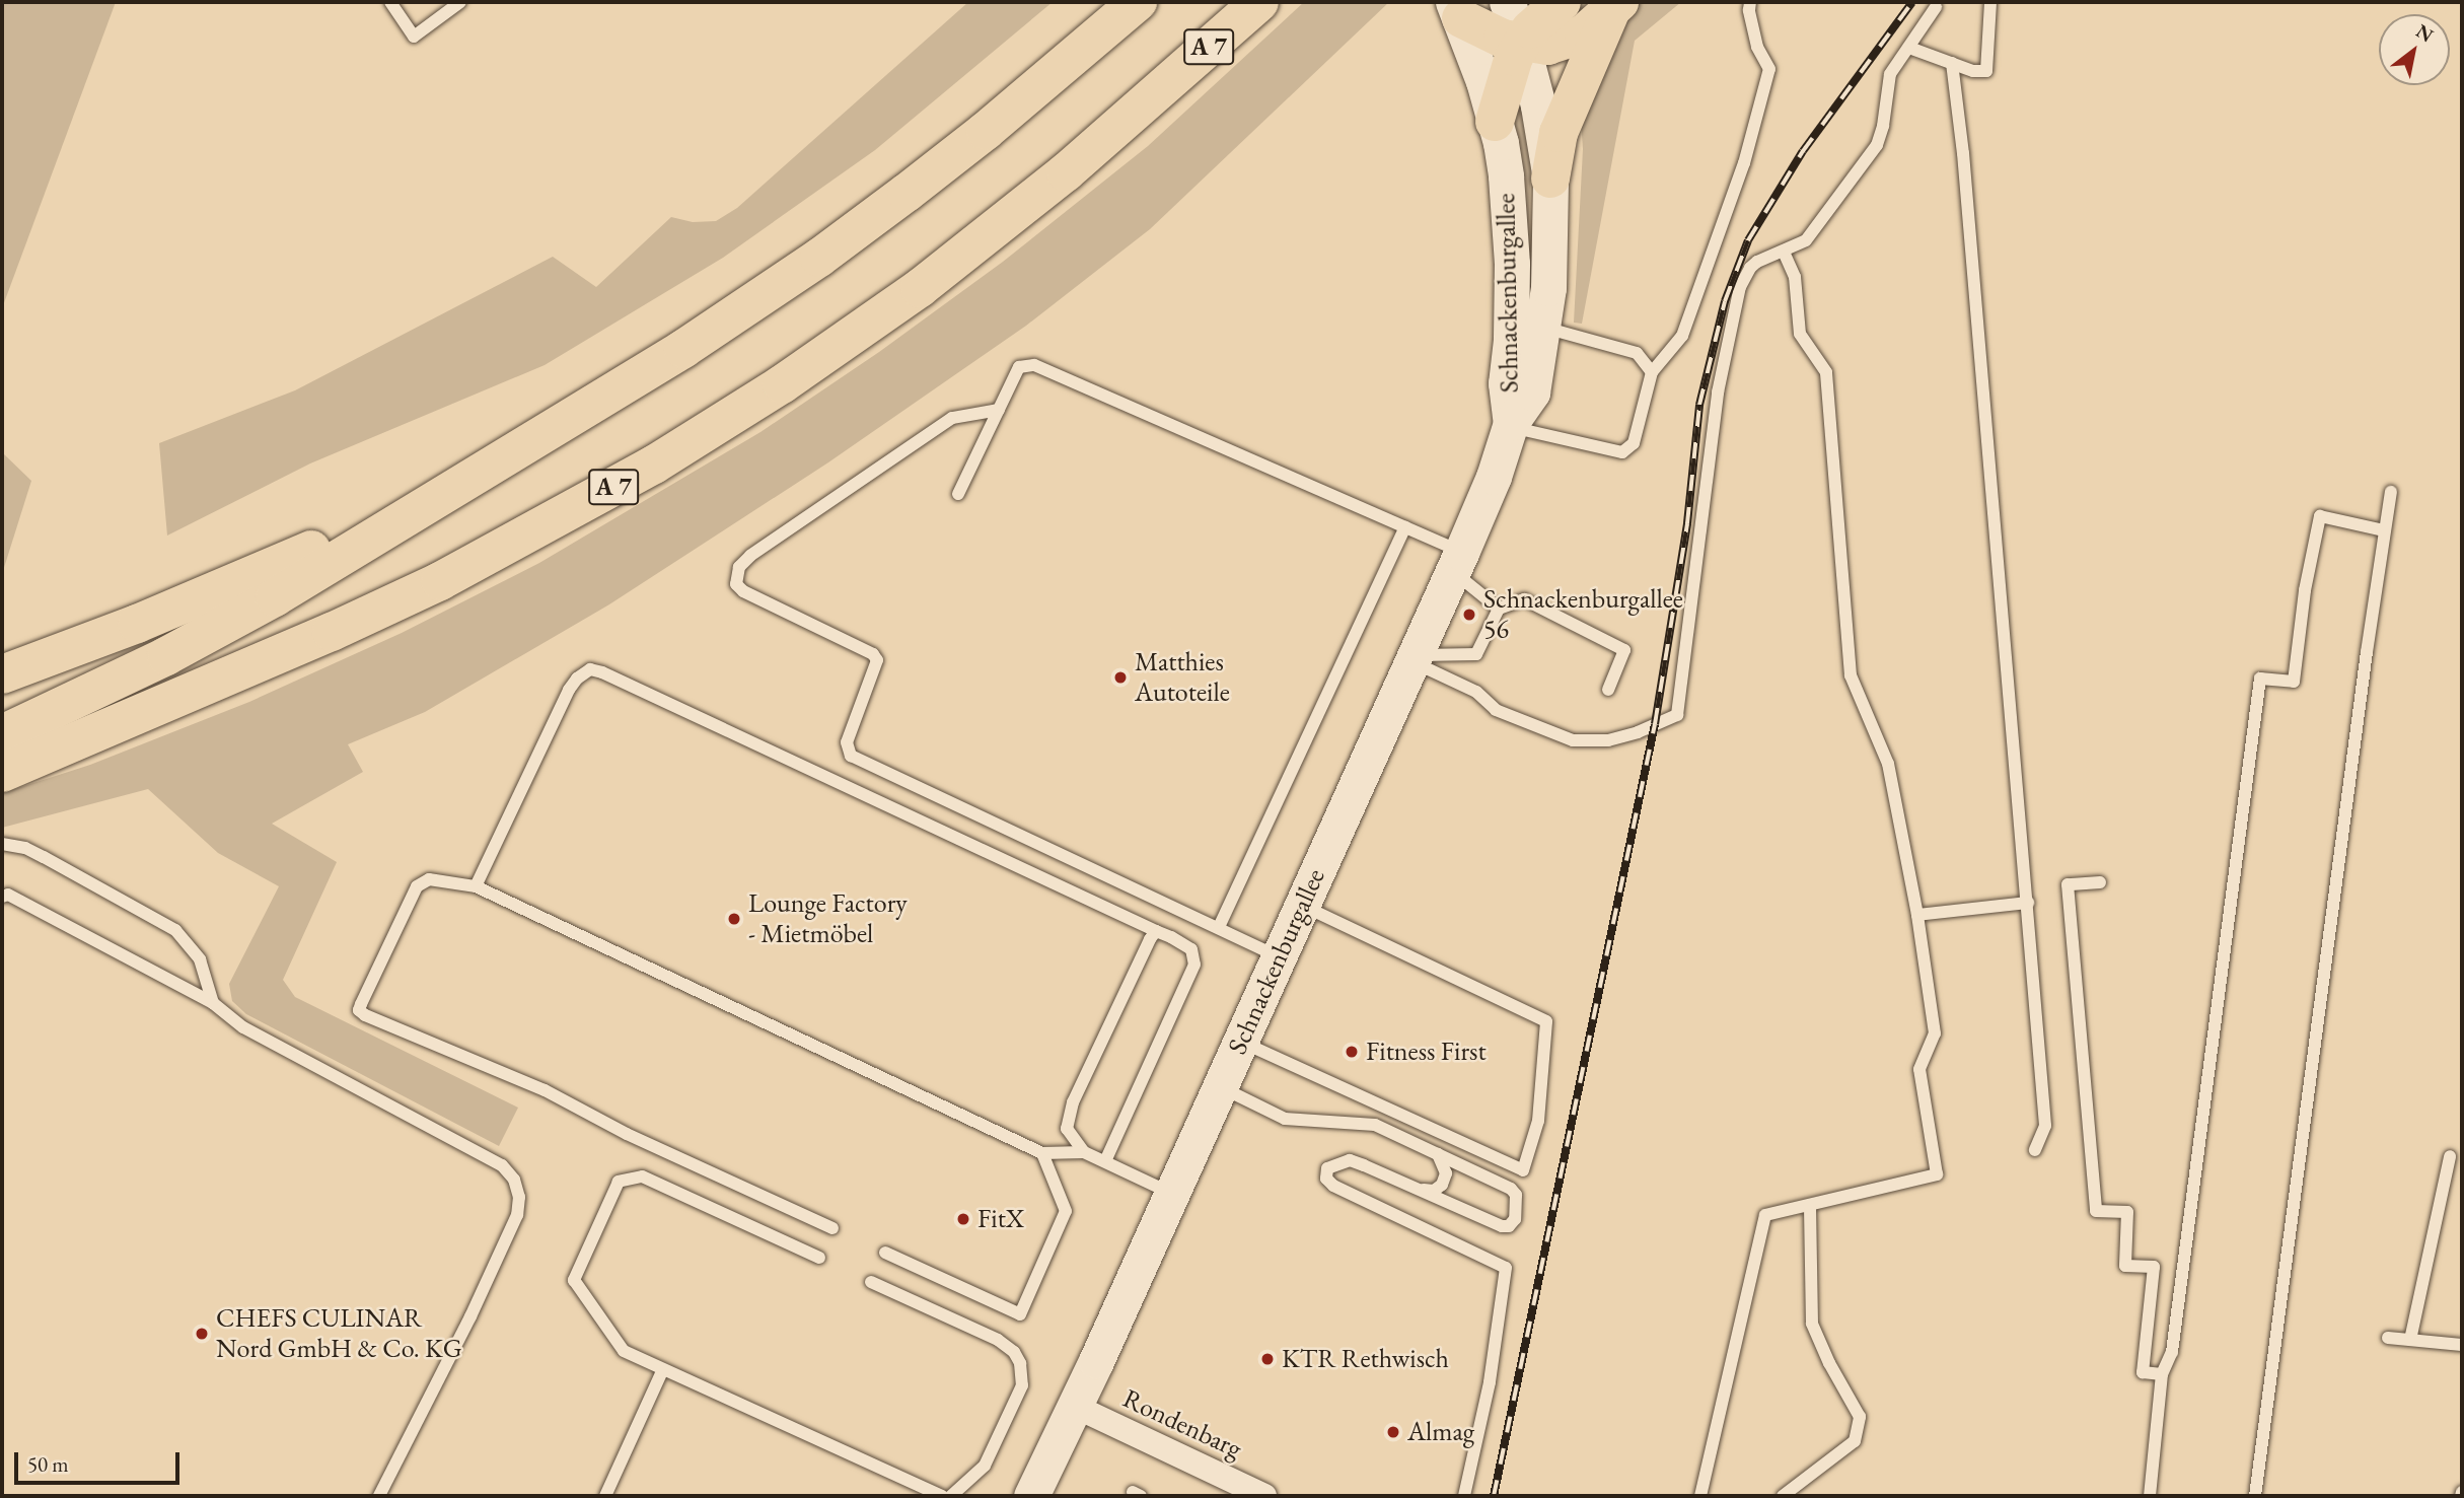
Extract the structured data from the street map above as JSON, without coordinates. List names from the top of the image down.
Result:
{
  "streets": {
    "highway": ["A 7"],
    "main road": ["Schnackenburgallee"],
    "street": ["Rondenbarg"]
  },
  "crossings": [
    ["Schnackenburgallee", "Rondenbarg"]
  ],
  "places": [
    "Schnackenburgallee 56",
    "Matthies Autoteile",
    "Lounge Factory - Mietmöbel",
    "Fitness First",
    "FitX",
    "CHEFS CULINAR Nord GmbH & Co. KG",
    "KTR Rethwisch",
    "Almag"
  ],
  "scale_bar": "50 m",
  "north": "top right"
}
